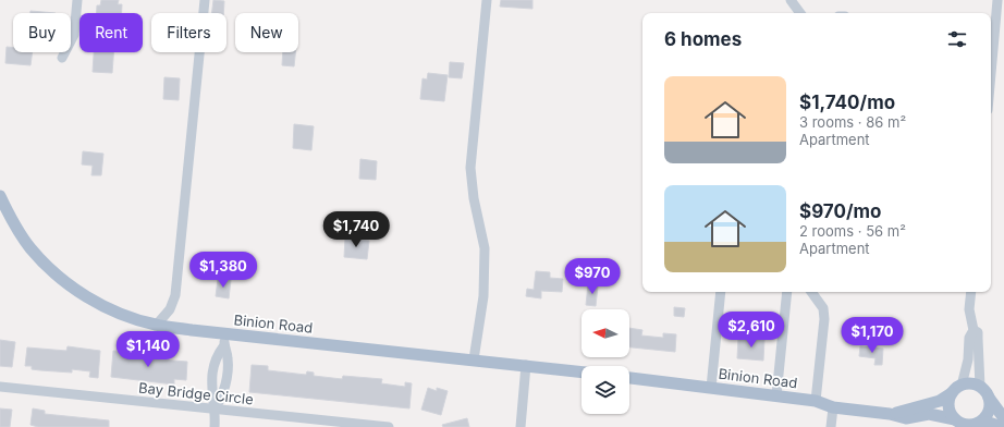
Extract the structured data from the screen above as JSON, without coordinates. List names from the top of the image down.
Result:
{
  "streets": {
    "main road": ["Binion Road"],
    "street": ["Bay Bridge Circle"]
  },
  "north": "left",
  "page": {
    "chip": [
      "Buy",
      "Rent",
      "Filters",
      "New"
    ],
    "heading": "6 homes",
    "list": [
      {
        "name": "$1,740/mo",
        "note": "3 rooms · 86 m² · Apartment"
      },
      {
        "name": "$970/mo",
        "note": "2 rooms · 56 m² · Apartment"
      }
    ],
    "price": [
      "$1,740",
      "$1,380",
      "$970",
      "$2,610",
      "$1,170",
      "$1,140"
    ]
  }
}
